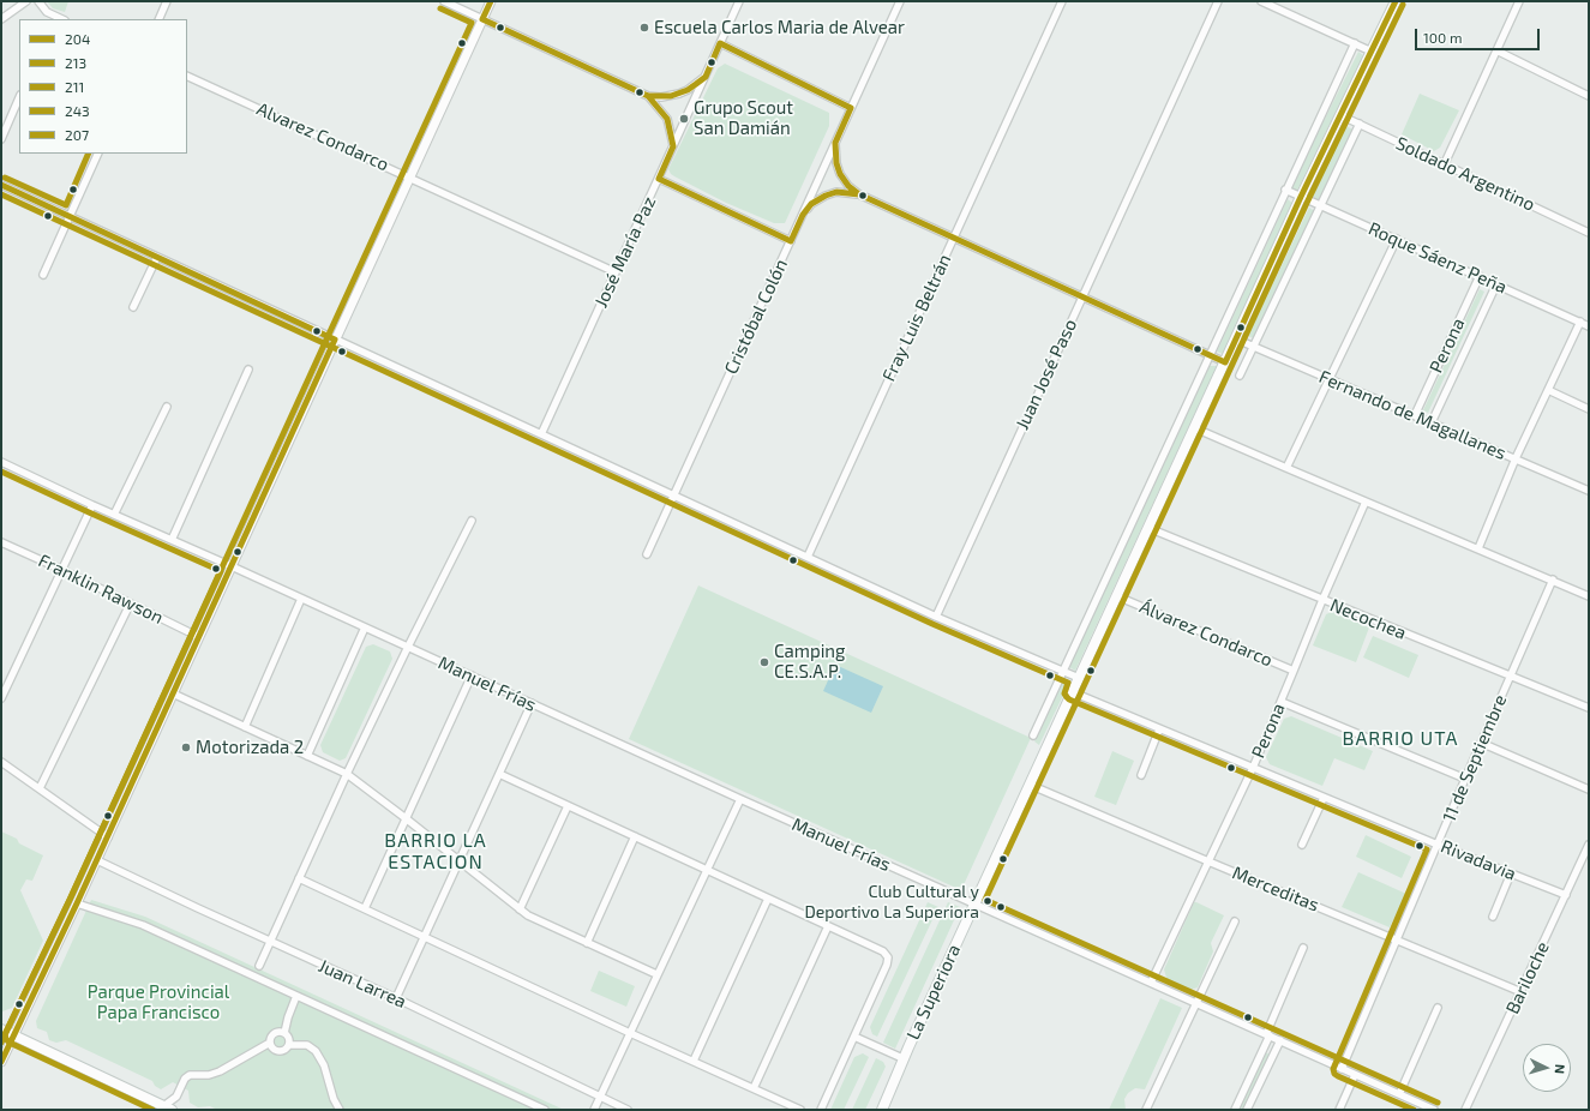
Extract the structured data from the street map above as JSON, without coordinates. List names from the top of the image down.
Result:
{
  "streets": {
    "main road": ["La Superiora"],
    "street": [
      "Alvarez Condarco",
      "Soldado Argentino",
      "José María Paz",
      "Roque Sáenz Peña",
      "Cristóbal Colón",
      "Fray Luis Beltrán",
      "Perona",
      "Juan José Paso",
      "Fernando de Magallanes",
      "Franklin Rawson",
      "Necochea",
      "Álvarez Condarco",
      "Manuel Frías",
      "11 de Septiembre",
      "Rivadavia",
      "Merceditas",
      "Bariloche",
      "Juan Larrea"
    ]
  },
  "crossings": [
    ["Alvarez Condarco", "José María Paz"],
    ["Soldado Argentino", "La Superiora"],
    ["Roque Sáenz Peña", "Perona"],
    ["Roque Sáenz Peña", "La Superiora"],
    ["Perona", "Fernando de Magallanes"],
    ["Perona", "Necochea"],
    ["Perona", "Álvarez Condarco"],
    ["Perona", "Manuel Frías"],
    ["Perona", "Rivadavia"],
    ["Perona", "Merceditas"],
    ["Fernando de Magallanes", "La Superiora"],
    ["Necochea", "11 de Septiembre"],
    ["Necochea", "La Superiora"],
    ["Álvarez Condarco", "La Superiora"],
    ["Manuel Frías", "11 de Septiembre"],
    ["Manuel Frías", "La Superiora"],
    ["11 de Septiembre", "Rivadavia"],
    ["11 de Septiembre", "Merceditas"],
    ["Rivadavia", "Bariloche"],
    ["Rivadavia", "La Superiora"],
    ["Merceditas", "Bariloche"],
    ["Merceditas", "La Superiora"]
  ],
  "districts": ["BARRIO UTA", "BARRIO LA ESTACION"],
  "parks": ["Parque Provincial Papa Francisco"],
  "places": [
    "Escuela Carlos Maria de Alvear",
    "Grupo Scout San Damián",
    "Camping CE.S.A.P.",
    "Motorizada 2",
    "Club Cultural y Deportivo La Superiora"
  ],
  "lines": [
    "transit line 204",
    "transit line 211",
    "transit line 243",
    "transit line 213",
    "transit line 207"
  ],
  "legend": [
    "204",
    "213",
    "211",
    "243",
    "207"
  ],
  "scale_bar": "100 m",
  "north": "right"
}
